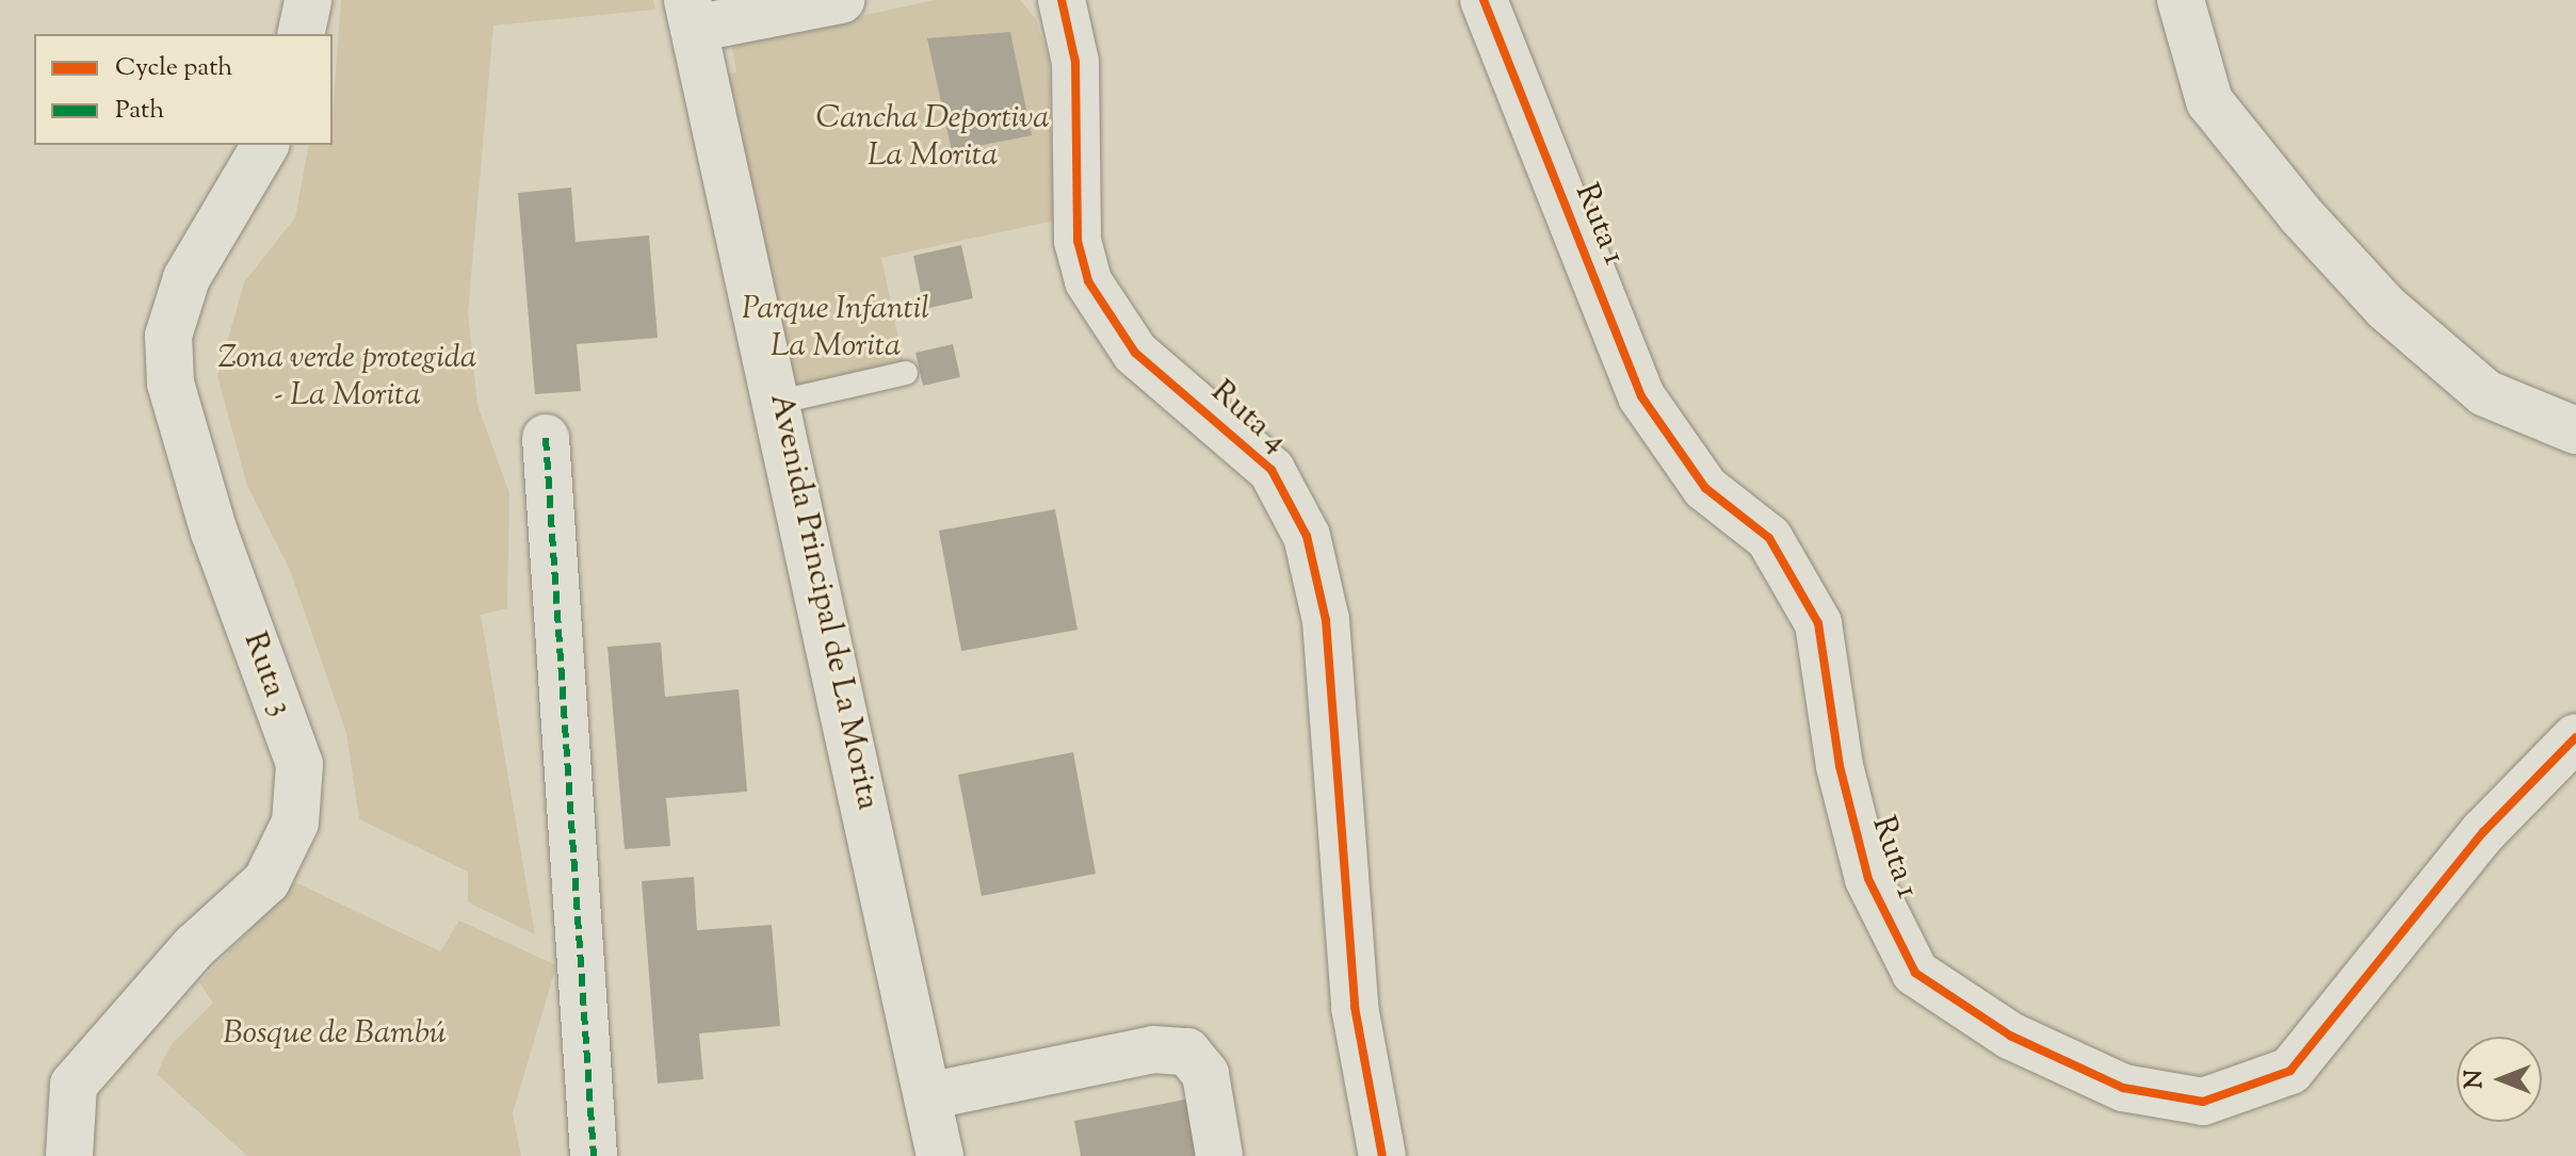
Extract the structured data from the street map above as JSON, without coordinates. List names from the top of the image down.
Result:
{
  "streets": {
    "street": [
      "Ruta 1",
      "Ruta 4",
      "Avenida Principal de La Morita",
      "Ruta 3"
    ]
  },
  "parks": [
    "Cancha Deportiva La Morita",
    "Parque Infantil La Morita",
    "Zona verde protegida - La Morita",
    "Bosque de Bambú"
  ],
  "legend": ["Cycle path", "Path"],
  "north": "left"
}
